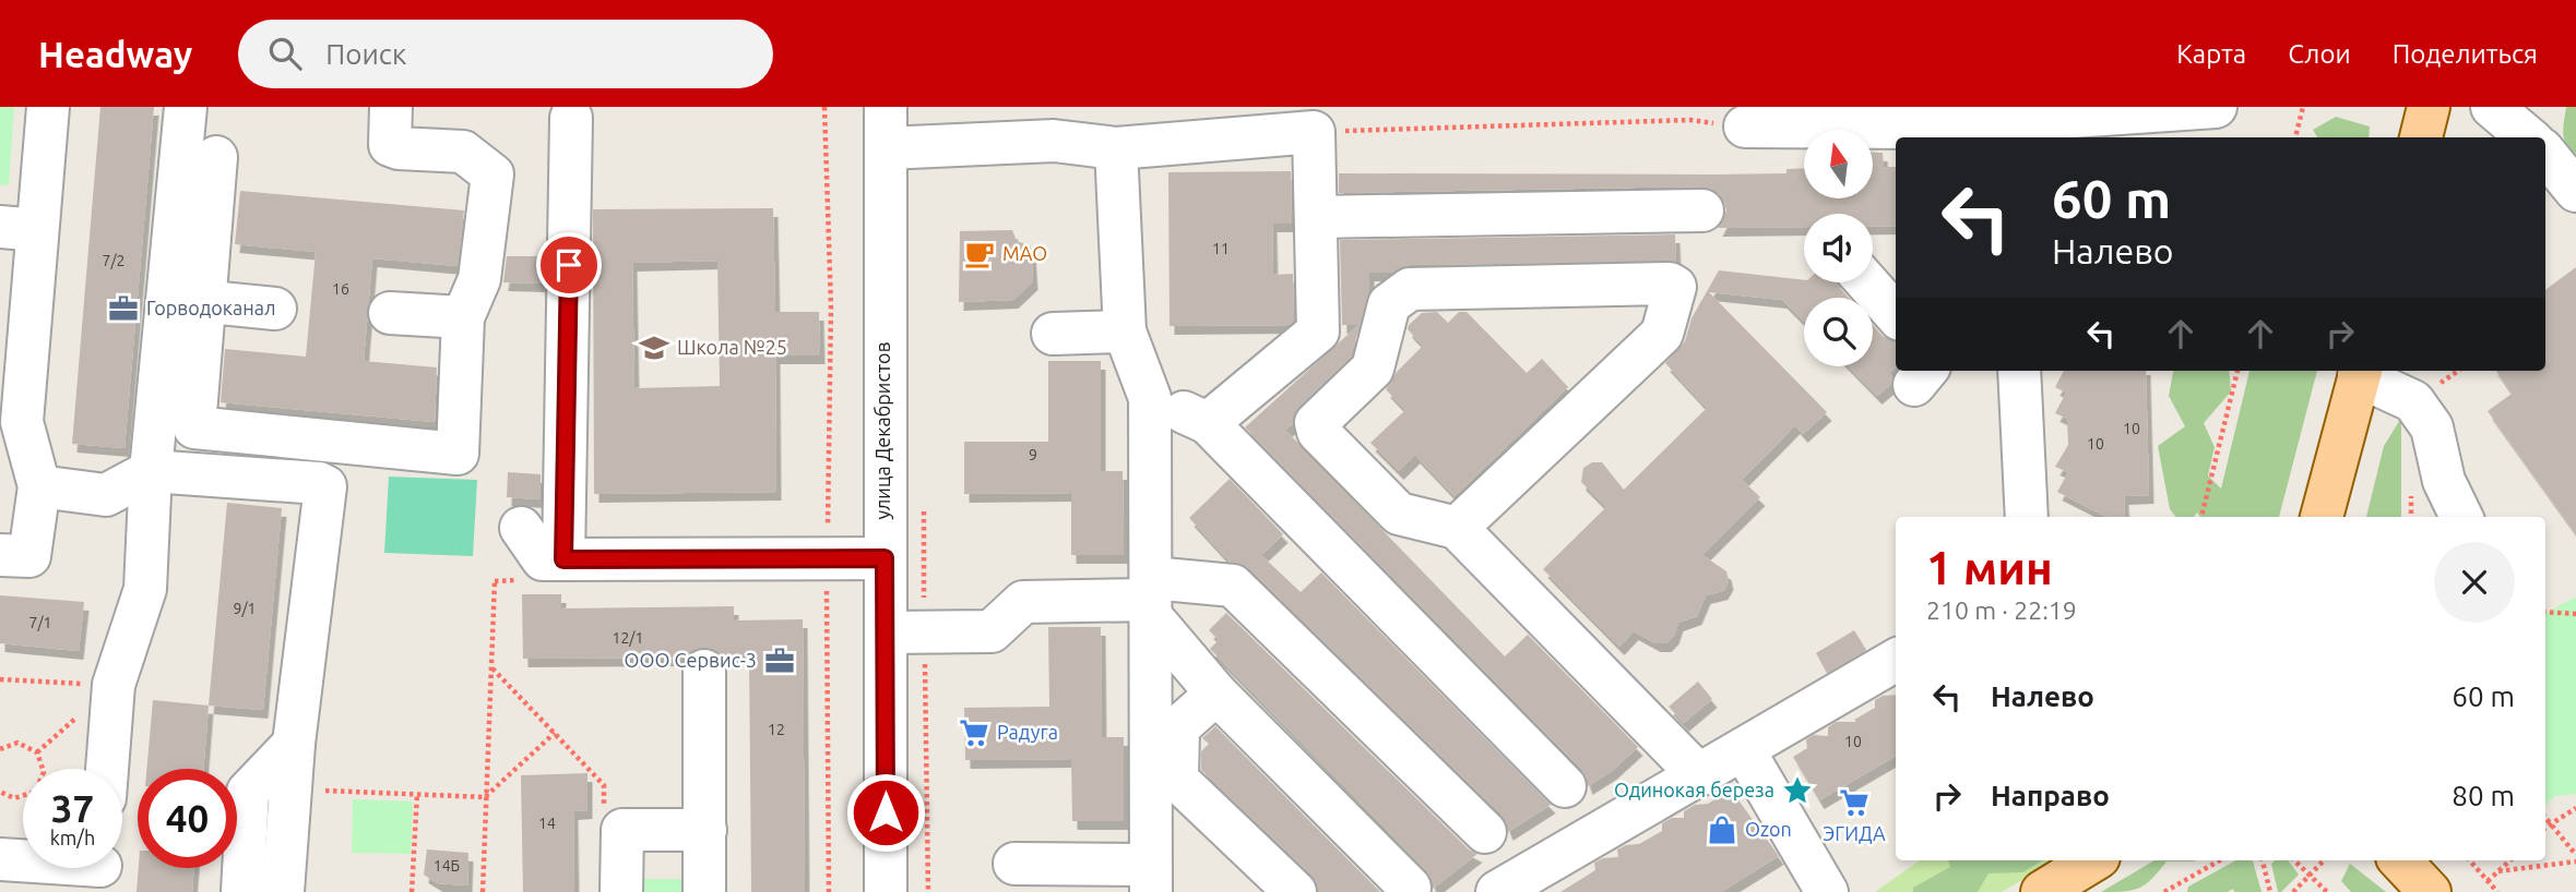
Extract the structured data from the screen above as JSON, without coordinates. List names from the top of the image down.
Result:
{
  "streets": {
    "street": ["улица Декабристов"]
  },
  "places": {
    "cafe": ["МАО"],
    "office": ["Горводоканал", "ООО Сервис-3"],
    "school or university": ["Школа №25"],
    "supermarket": ["Радуга", "ЭГИДА"],
    "place": ["Одинокая береза"],
    "shop": ["Ozon"]
  },
  "house_numbers": [
    "11",
    "7/2",
    "16",
    "10",
    "10",
    "9",
    "9/1",
    "7/1",
    "12/1",
    "12",
    "10",
    "14",
    "14Б"
  ],
  "north": "top",
  "page": {
    "header": "Headway",
    "search": "Поиск",
    "nav": ["Карта", "Слои", "Поделиться"],
    "turn": ["60 m", "Налево"],
    "heading": ["1 мин", "210 m · 22:19"],
    "list": [
      {
        "name": "Налево",
        "value": "60 m"
      },
      {
        "name": "Направо",
        "value": "80 m"
      }
    ],
    "speed": "37 km/h",
    "limit": "40"
  }
}
